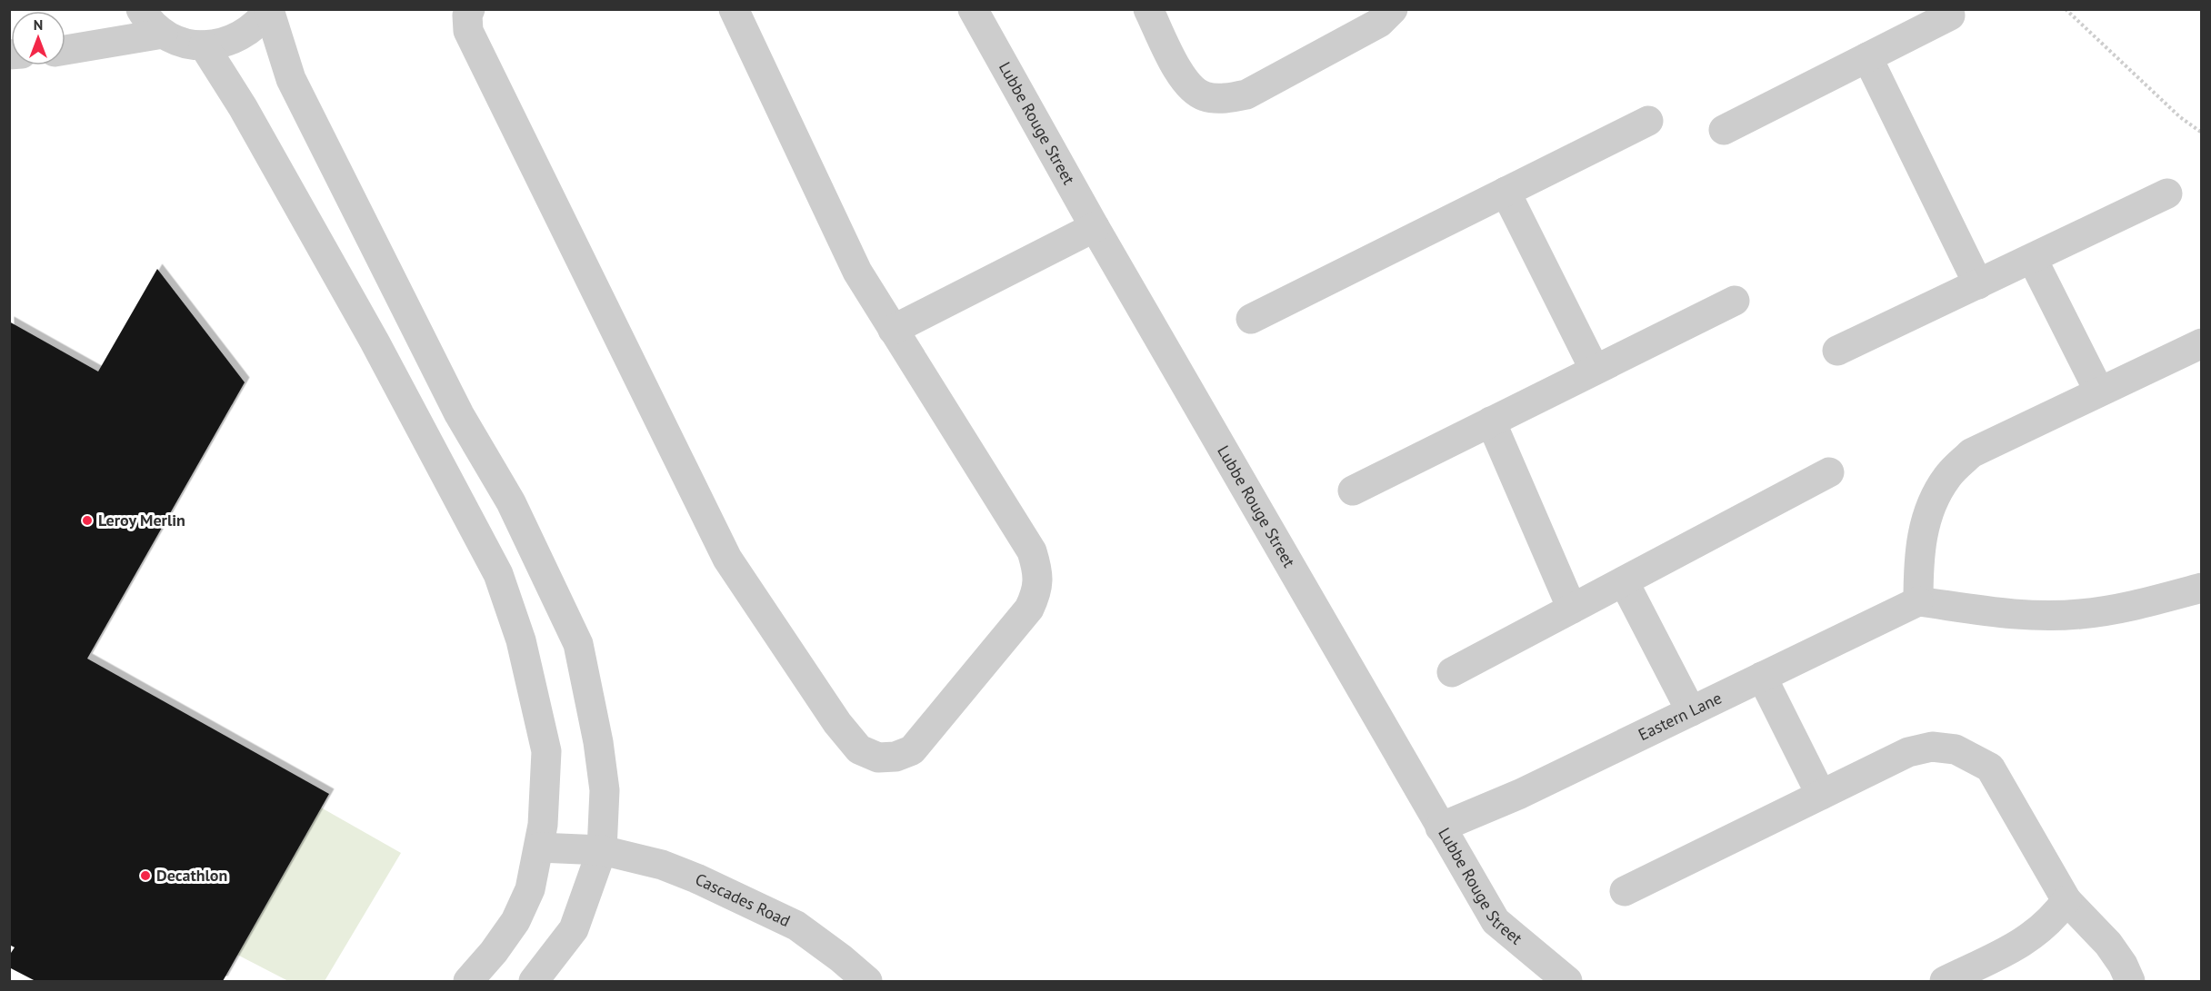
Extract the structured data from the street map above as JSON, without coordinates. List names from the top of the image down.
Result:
{
  "streets": {
    "street": ["Lubbe Rouge Street", "Eastern Lane", "Cascades Road"]
  },
  "crossings": [
    ["Lubbe Rouge Street", "Eastern Lane"]
  ],
  "places": ["Leroy Merlin", "Decathlon"],
  "north": "top"
}
